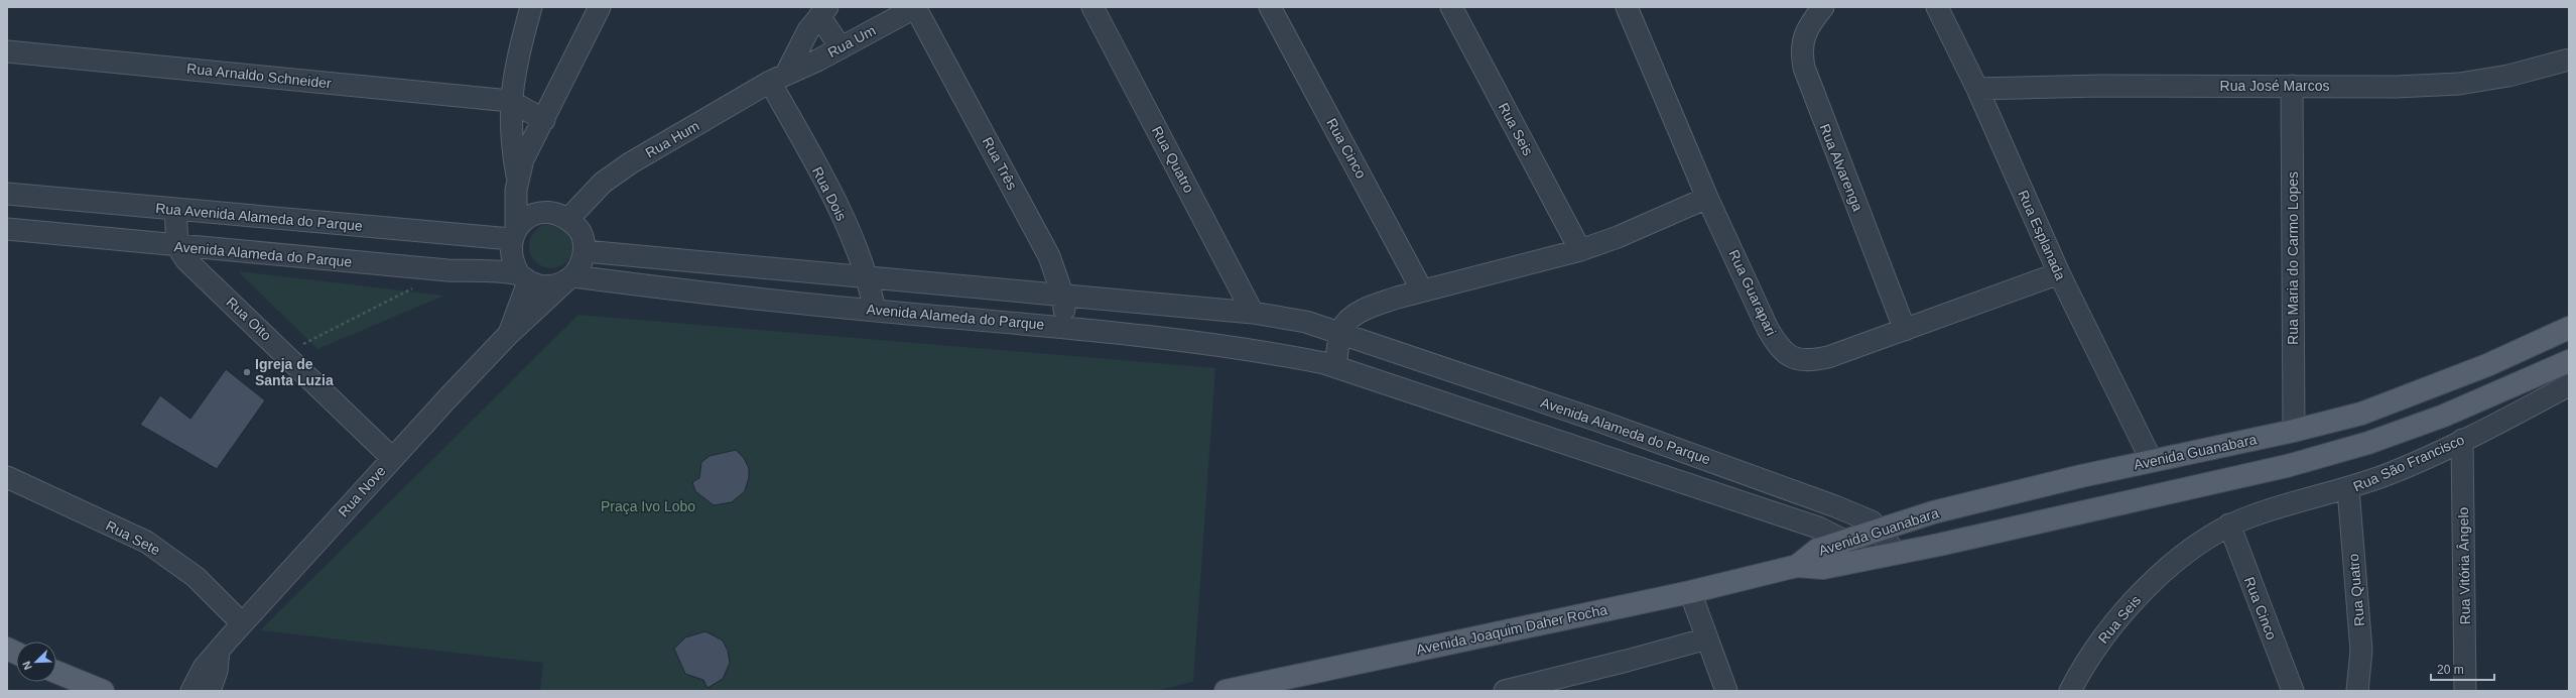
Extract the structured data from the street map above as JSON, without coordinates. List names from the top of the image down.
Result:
{
  "streets": {
    "main road": ["Avenida Guanabara", "Avenida Joaquim Daher Rocha"],
    "street": [
      "Rua Um",
      "Rua Arnaldo Schneider",
      "Rua José Marcos",
      "Rua Seis",
      "Rua Hum",
      "Rua Cinco",
      "Rua Quatro",
      "Rua Três",
      "Rua Alvarenga",
      "Rua Dois",
      "Rua Avenida Alameda do Parque",
      "Rua Esplanada",
      "Avenida Alameda do Parque",
      "Rua Maria do Carmo Lopes",
      "Rua Guarapari",
      "Rua Oito",
      "Rua São Francisco",
      "Rua Nove",
      "Rua Sete",
      "Rua Vitória Ângelo"
    ]
  },
  "crossings": [
    ["Rua Um", "Rua Hum"],
    ["Rua Um", "Rua Três"],
    ["Rua Um", "Rua Dois"],
    ["Rua José Marcos", "Rua Esplanada"],
    ["Rua José Marcos", "Rua Maria do Carmo Lopes"],
    ["Rua Seis", "Rua São Francisco"],
    ["Rua Hum", "Rua Dois"],
    ["Rua Hum", "Rua Avenida Alameda do Parque"],
    ["Rua Hum", "Avenida Alameda do Parque"],
    ["Rua Cinco", "Rua São Francisco"],
    ["Rua Quatro", "Avenida Alameda do Parque"],
    ["Rua Quatro", "Rua São Francisco"],
    ["Rua Três", "Avenida Alameda do Parque"],
    ["Rua Alvarenga", "Rua Guarapari"],
    ["Rua Dois", "Avenida Alameda do Parque"],
    ["Rua Avenida Alameda do Parque", "Avenida Alameda do Parque"],
    ["Rua Esplanada", "Rua Guarapari"],
    ["Rua Esplanada", "Avenida Guanabara"],
    ["Avenida Alameda do Parque", "Rua Oito"],
    ["Avenida Alameda do Parque", "Avenida Guanabara"],
    ["Rua Maria do Carmo Lopes", "Avenida Guanabara"],
    ["Rua Oito", "Rua Nove"],
    ["Avenida Guanabara", "Avenida Joaquim Daher Rocha"],
    ["Rua São Francisco", "Rua Vitória Ângelo"],
    ["Rua Nove", "Rua Sete"]
  ],
  "parks": ["Praça Ivo Lobo"],
  "places": ["Igreja de Santa Luzia"],
  "scale_bar": "20 m",
  "north": "bottom left"
}
